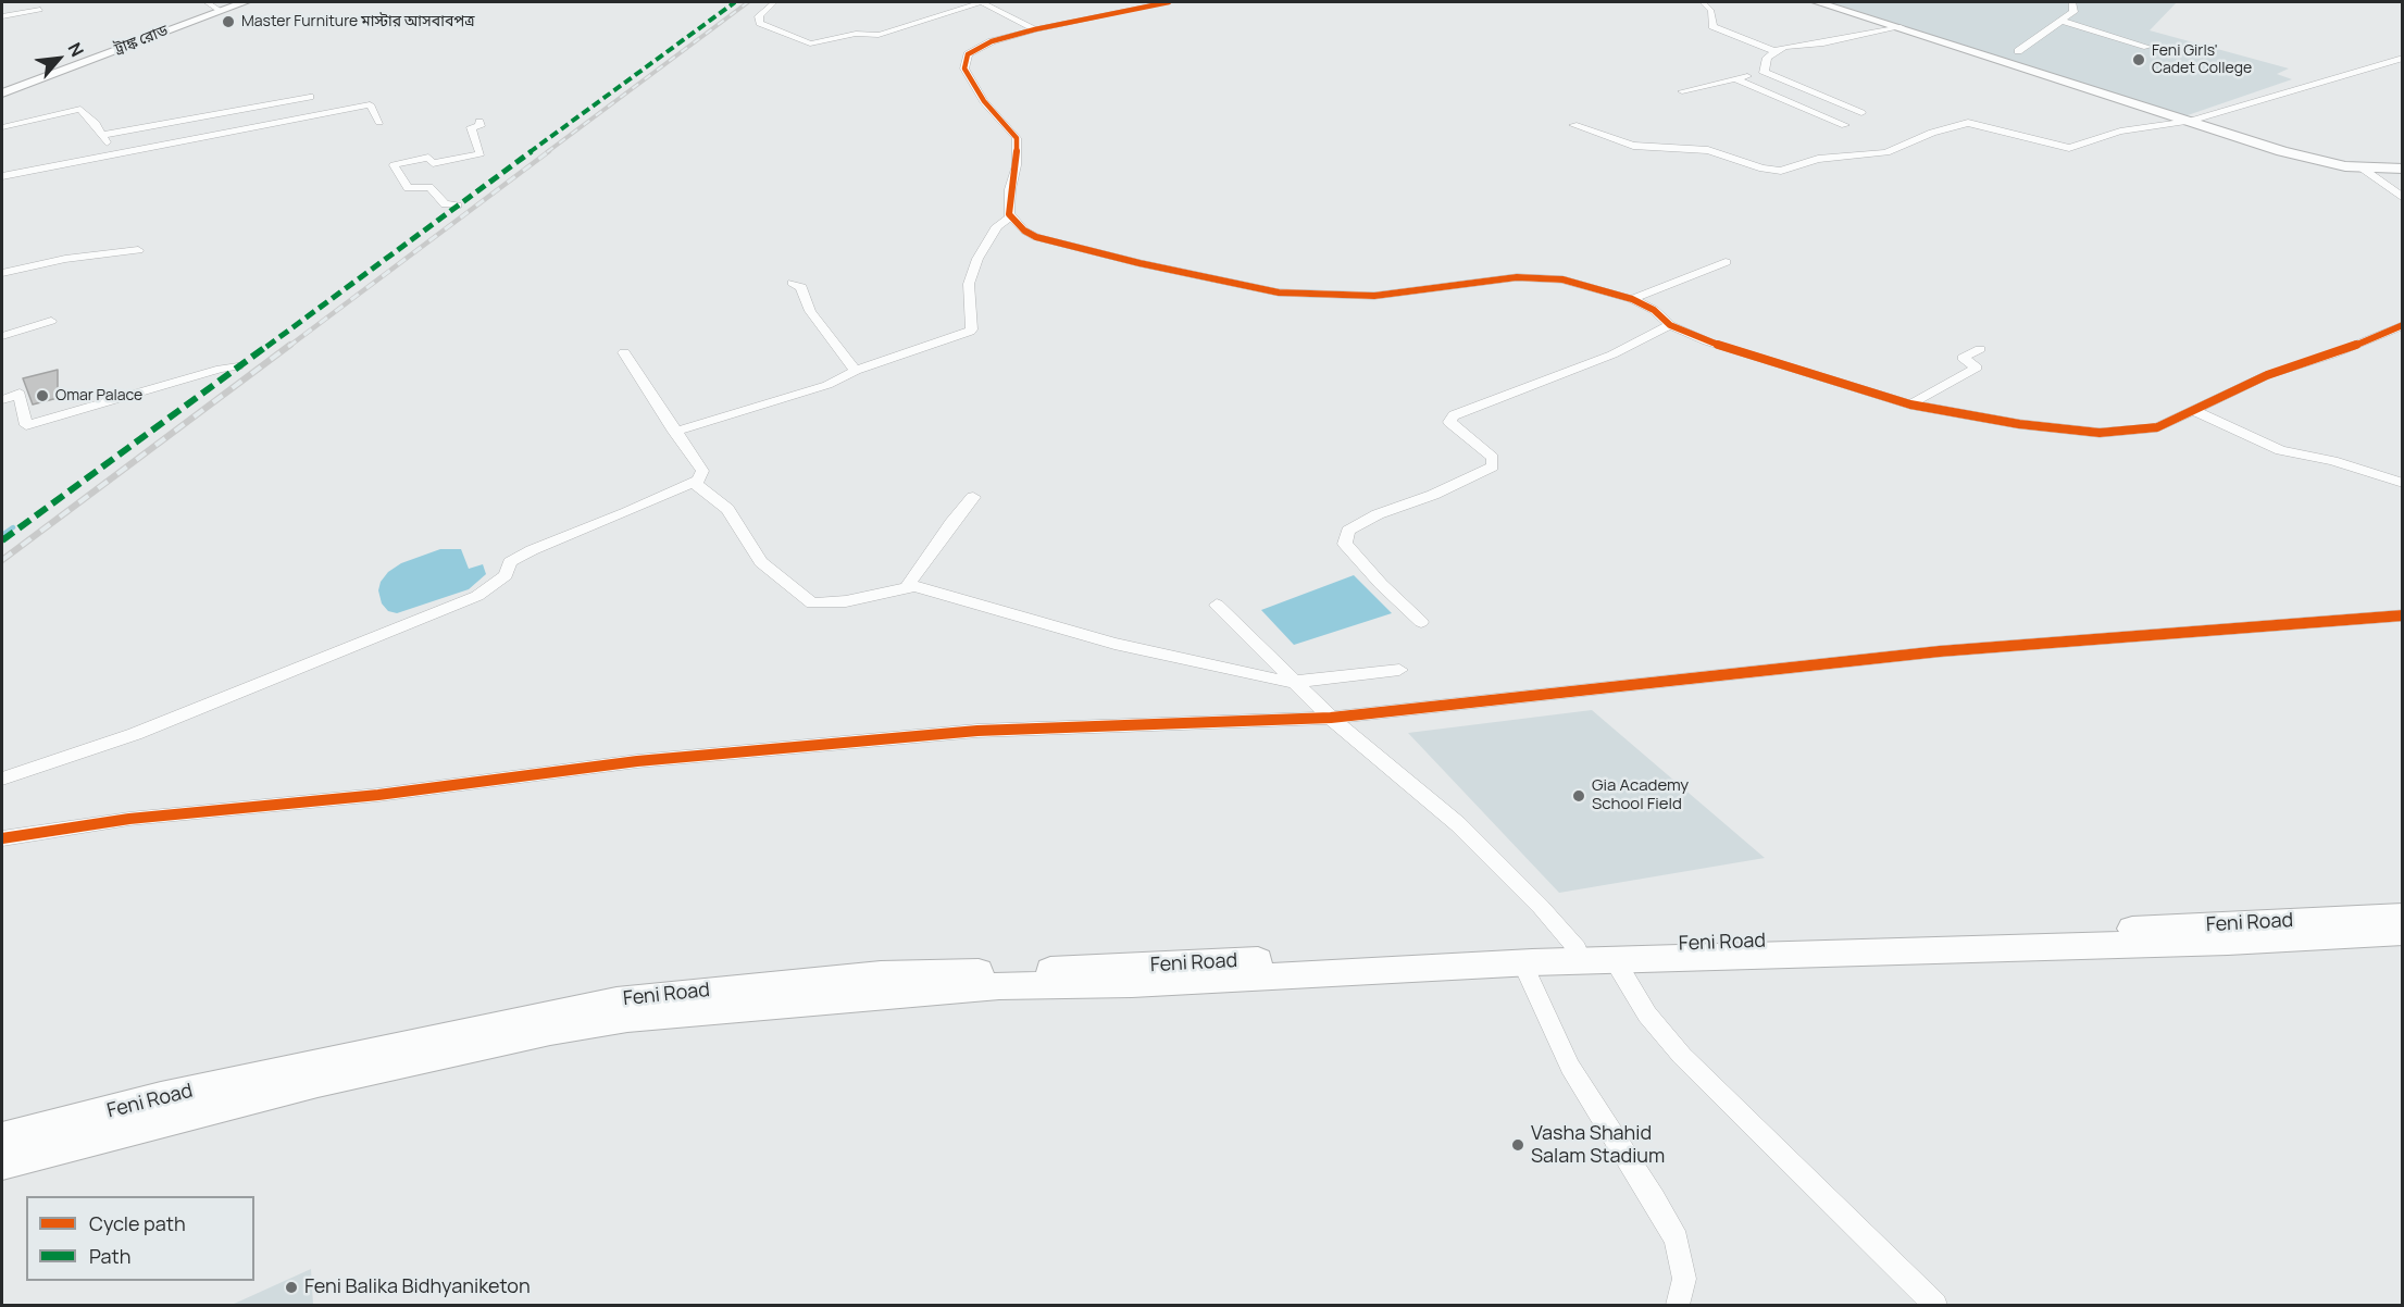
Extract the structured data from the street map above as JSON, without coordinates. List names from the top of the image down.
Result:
{
  "streets": {
    "main road": ["ট্রাঙ্ক রোড", "Feni Road"]
  },
  "places": [
    "Master Furniture মাস্টার আসবাবপত্র",
    "Feni Girls' Cadet College",
    "Omar Palace",
    "Gia Academy School Field",
    "Vasha Shahid Salam Stadium",
    "Feni Balika Bidhyaniketon"
  ],
  "legend": ["Cycle path", "Path"],
  "north": "top right"
}
